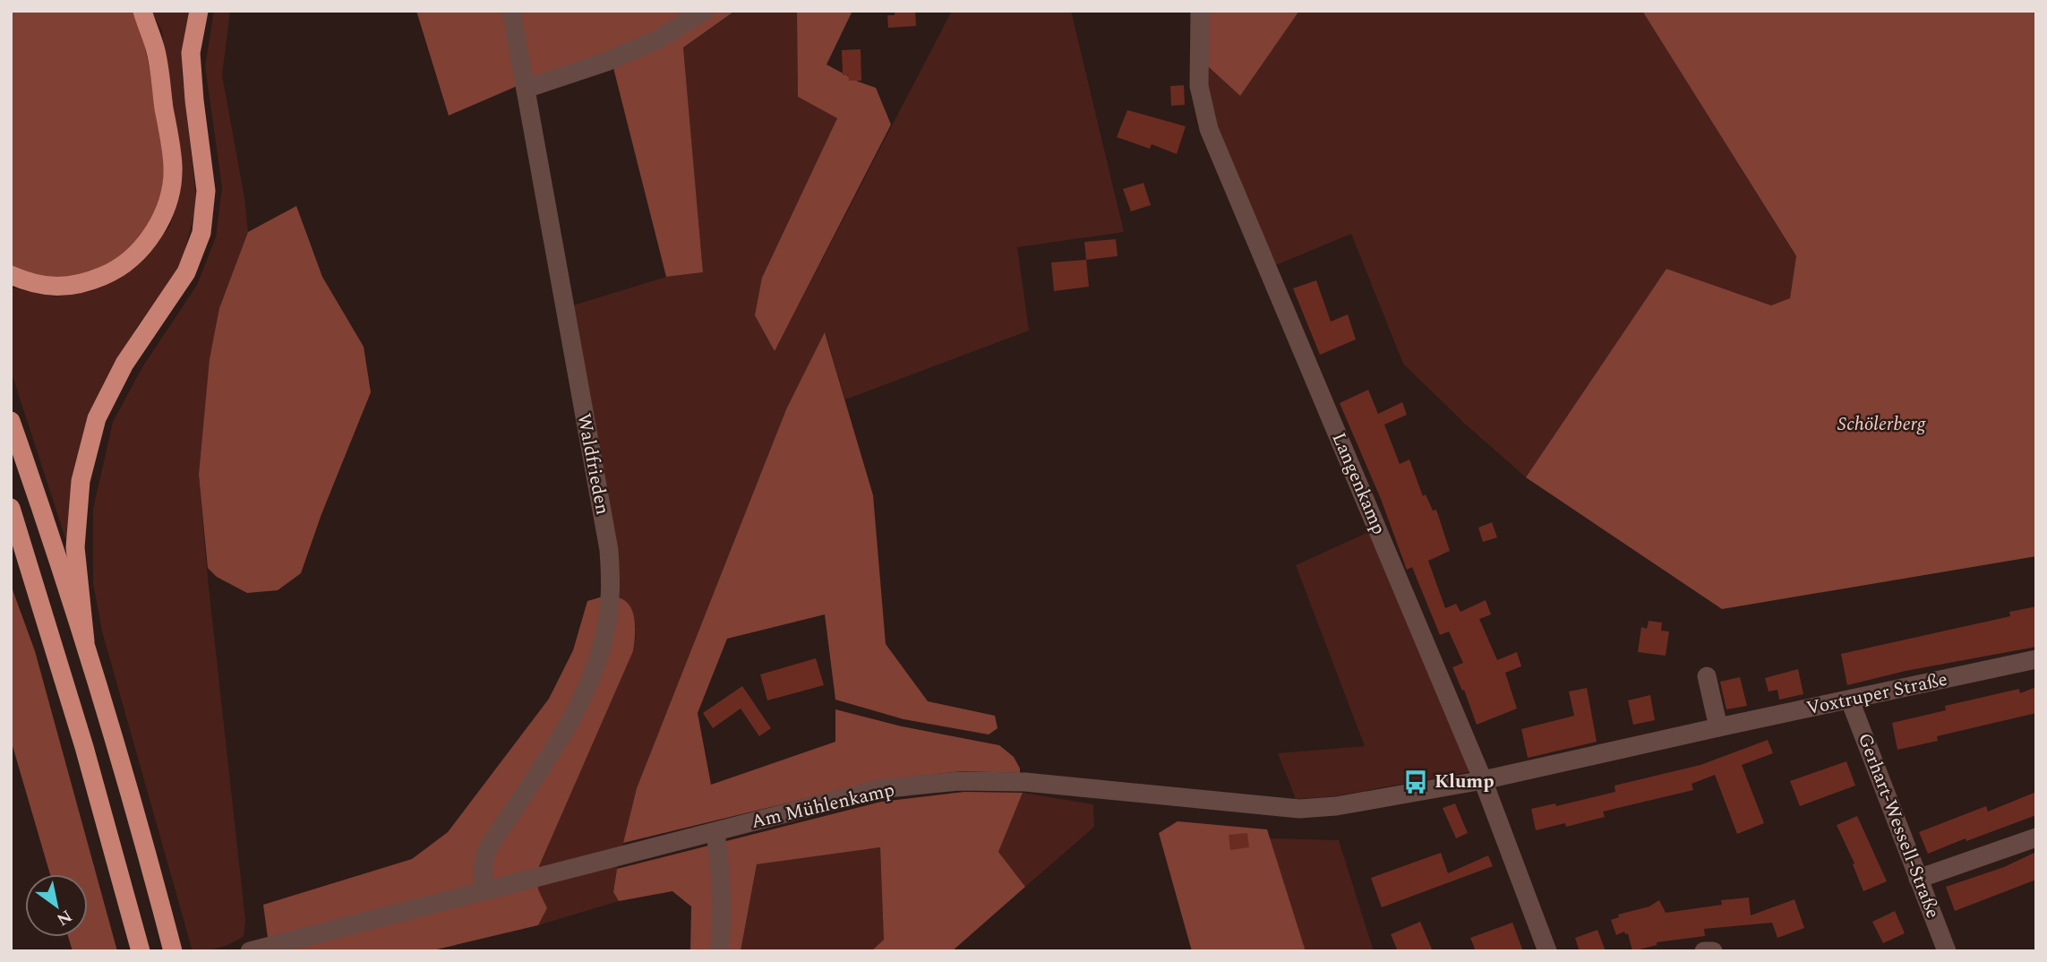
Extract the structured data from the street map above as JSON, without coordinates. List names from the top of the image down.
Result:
{
  "streets": {
    "street": [
      "Waldfrieden",
      "Langenkamp",
      "Voxtruper Straße",
      "Am Mühlenkamp",
      "Gerhart-Wessell-Straße"
    ]
  },
  "crossings": [
    ["Waldfrieden", "Am Mühlenkamp"],
    ["Langenkamp", "Voxtruper Straße"],
    ["Langenkamp", "Am Mühlenkamp"],
    ["Voxtruper Straße", "Am Mühlenkamp"],
    ["Voxtruper Straße", "Gerhart-Wessell-Straße"]
  ],
  "parks": ["Schölerberg"],
  "places": {
    "bus stop": ["Klump"]
  },
  "north": "bottom right"
}
